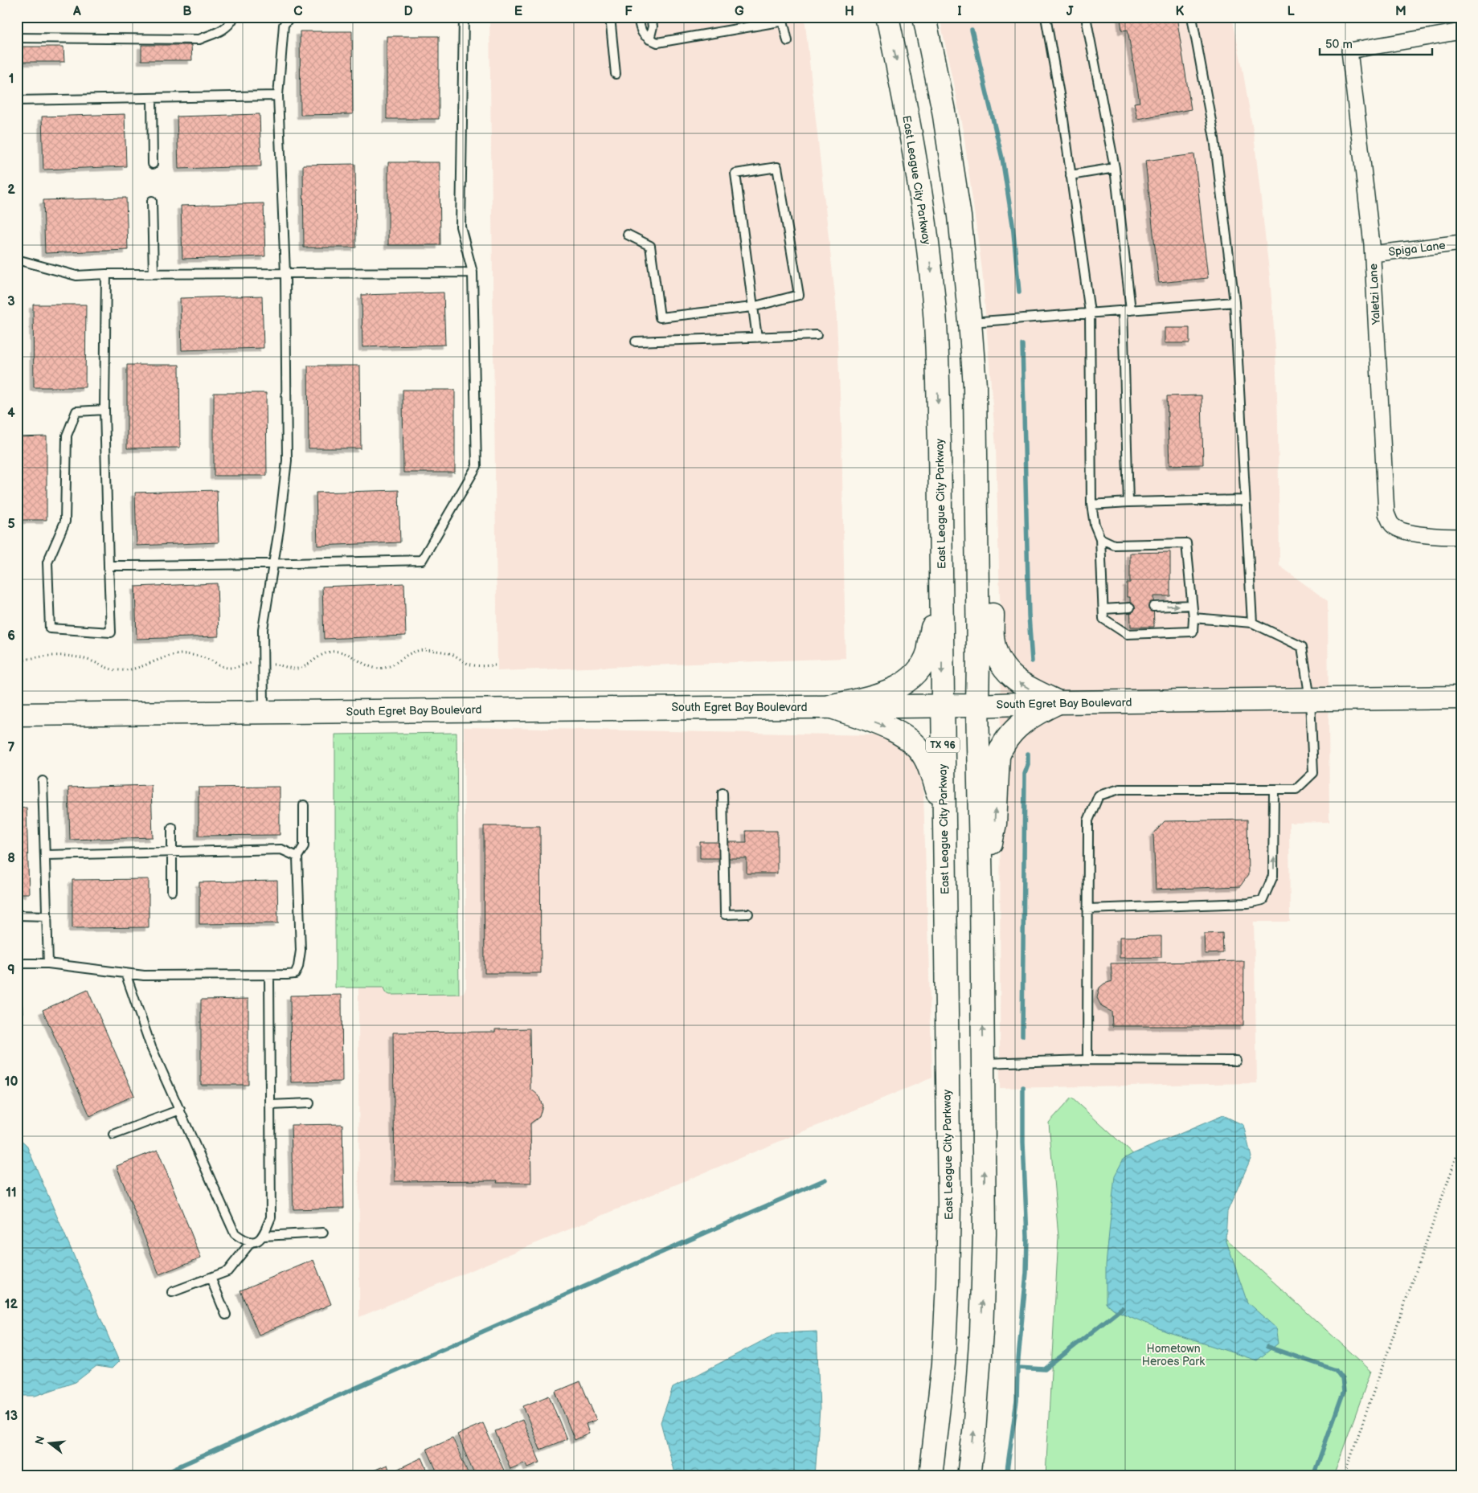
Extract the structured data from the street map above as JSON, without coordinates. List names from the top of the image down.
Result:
{
  "streets": {
    "main road": ["East League City Parkway", "South Egret Bay Boulevard", "TX 96"],
    "street": ["Spiga Lane", "Yaletzi Lane"]
  },
  "crossings": [
    ["East League City Parkway", "South Egret Bay Boulevard"],
    ["Spiga Lane", "Yaletzi Lane"]
  ],
  "parks": ["Hometown Heroes Park"],
  "scale_bar": "50 m",
  "north": "left",
  "grid": {
    "columns": [
      "A",
      "B",
      "C",
      "D",
      "E",
      "F",
      "G",
      "H",
      "I",
      "J",
      "K",
      "L",
      "M"
    ],
    "rows": [
      "1",
      "2",
      "3",
      "4",
      "5",
      "6",
      "7",
      "8",
      "9",
      "10",
      "11",
      "12",
      "13"
    ]
  }
}
